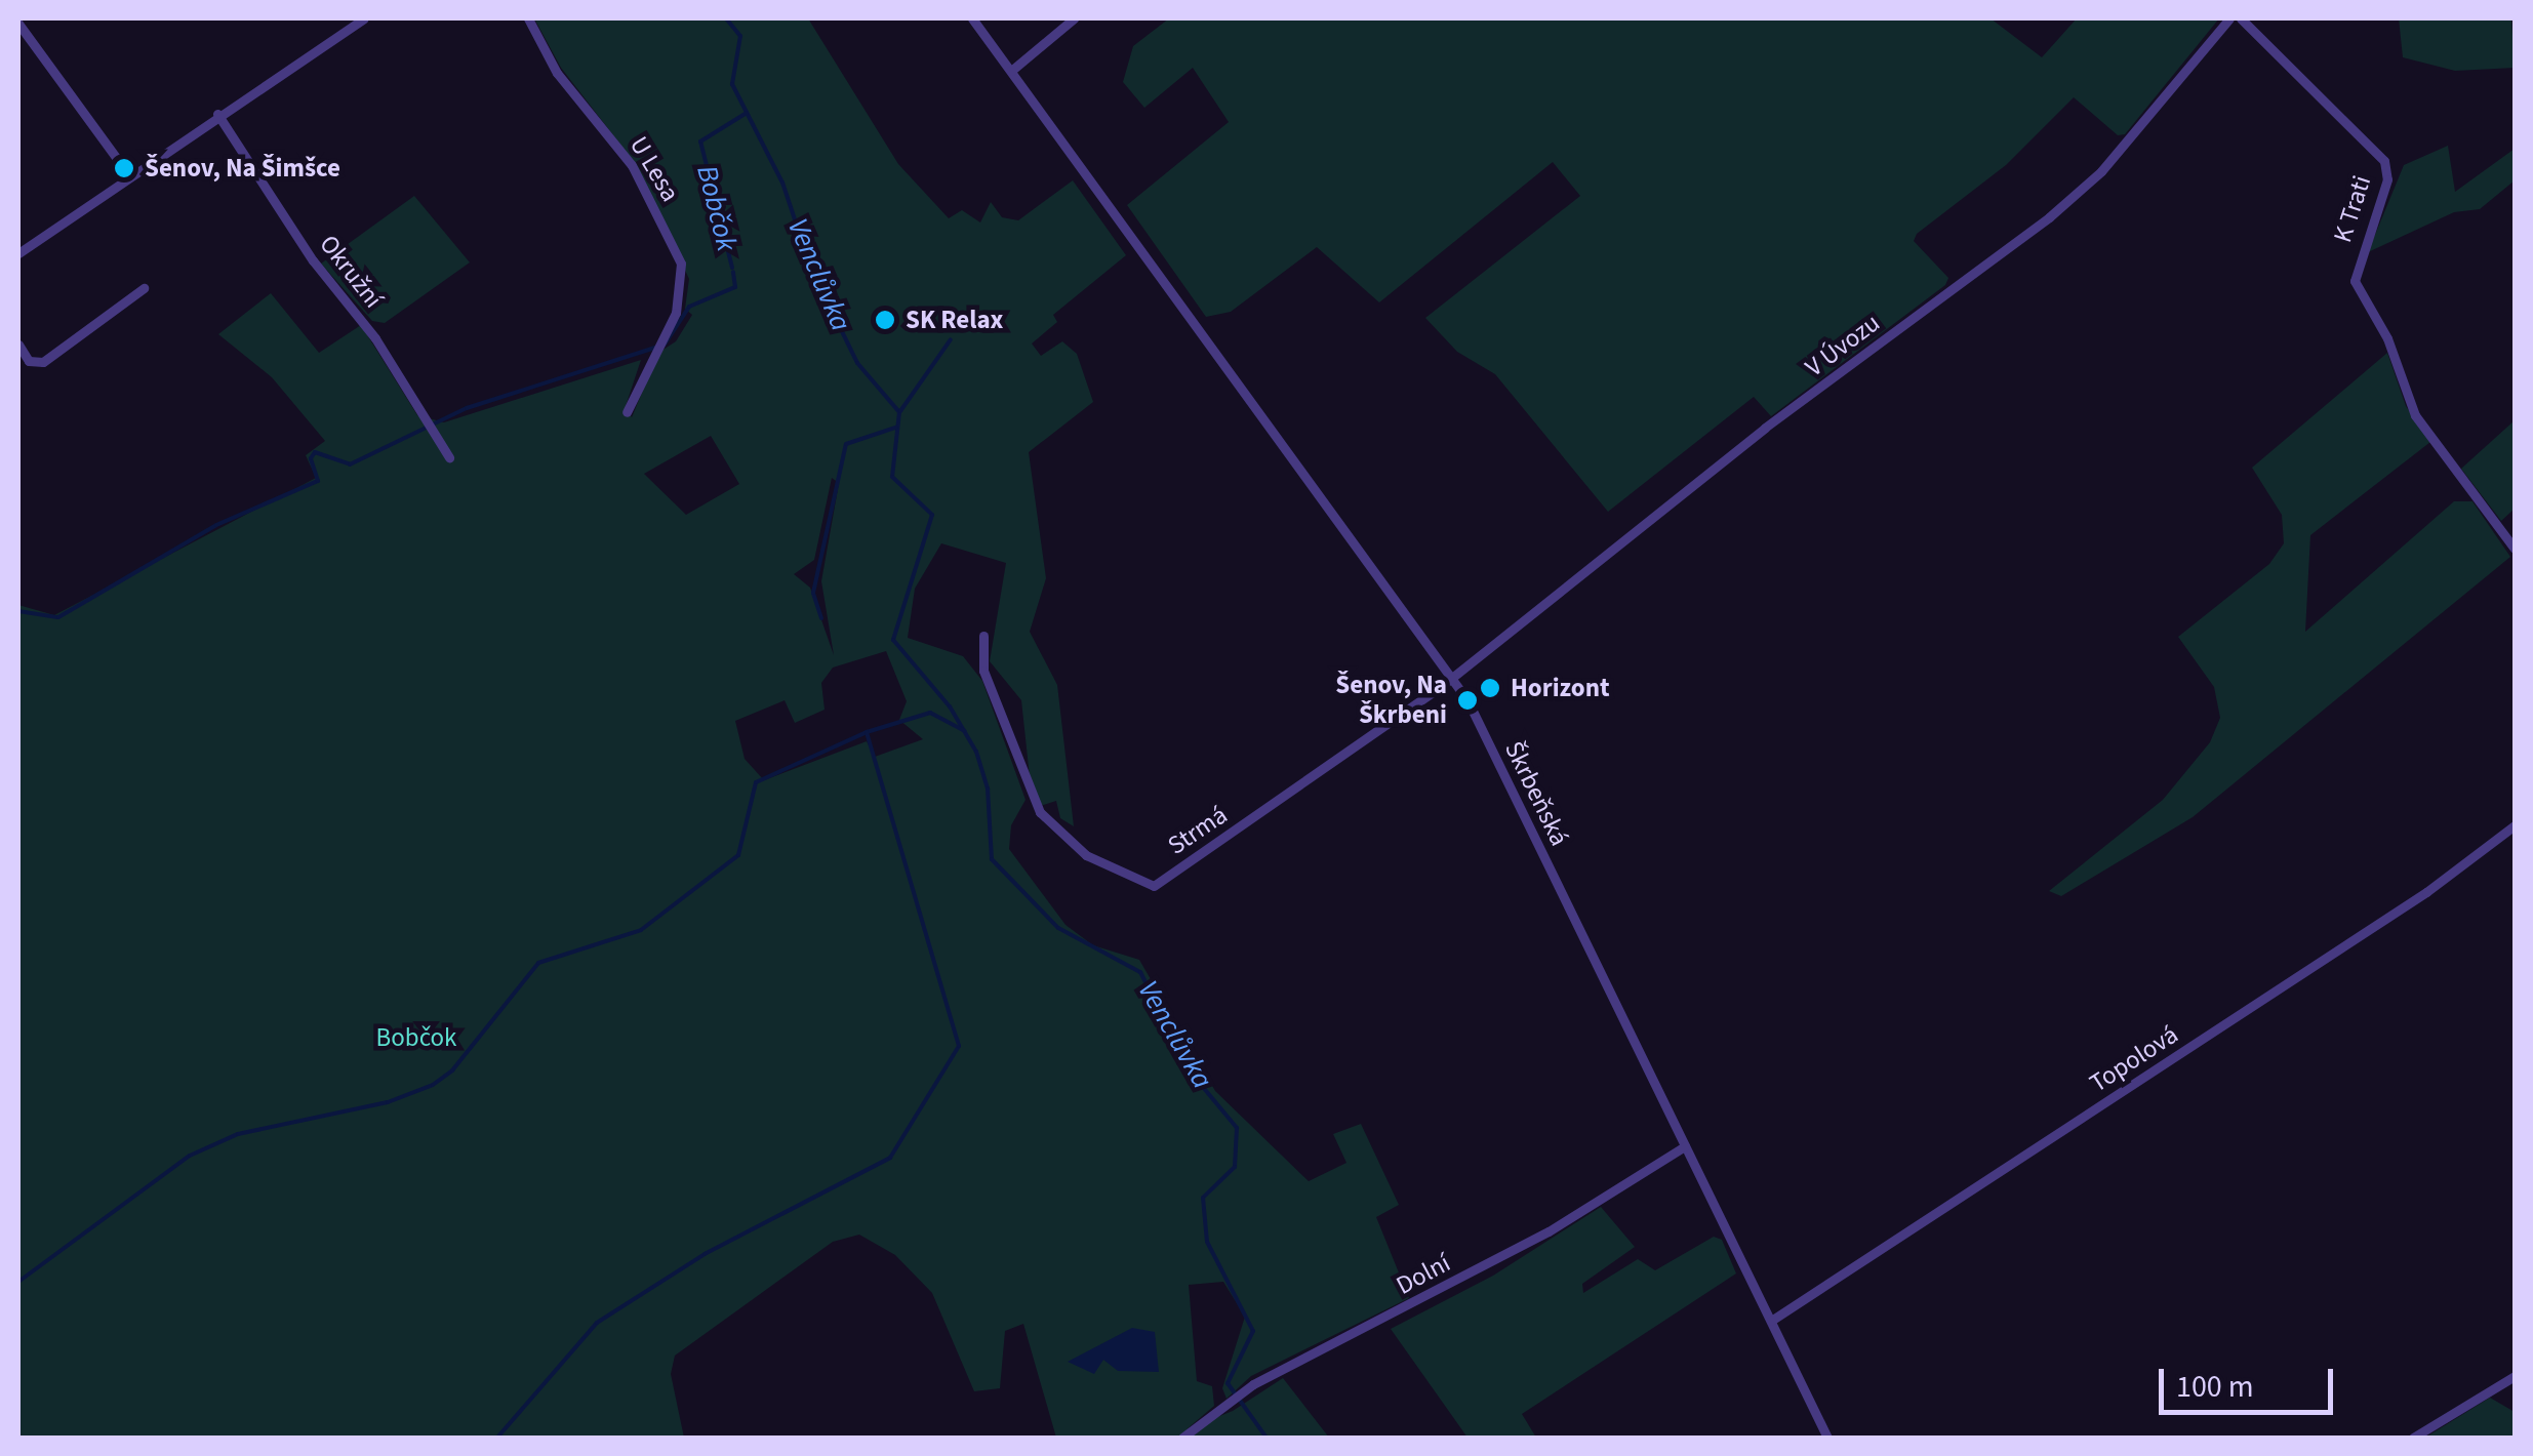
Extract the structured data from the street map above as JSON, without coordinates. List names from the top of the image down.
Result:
{
  "streets": {
    "street": [
      "U Lesa",
      "K Trati",
      "Okružní",
      "V Úvozu",
      "Škrbeňská",
      "Strmá",
      "Topolová",
      "Dolní"
    ]
  },
  "crossings": [
    ["V Úvozu", "Škrbeňská"],
    ["V Úvozu", "Strmá"],
    ["Škrbeňská", "Strmá"],
    ["Škrbeňská", "Topolová"],
    ["Škrbeňská", "Dolní"]
  ],
  "water": ["Bobčok", "Venclůvka"],
  "parks": ["Bobčok"],
  "places": [
    "Šenov, Na Šimšce",
    "SK Relax",
    "Horizont",
    "Šenov, Na Škrbeni"
  ],
  "scale_bar": "100 m"
}
